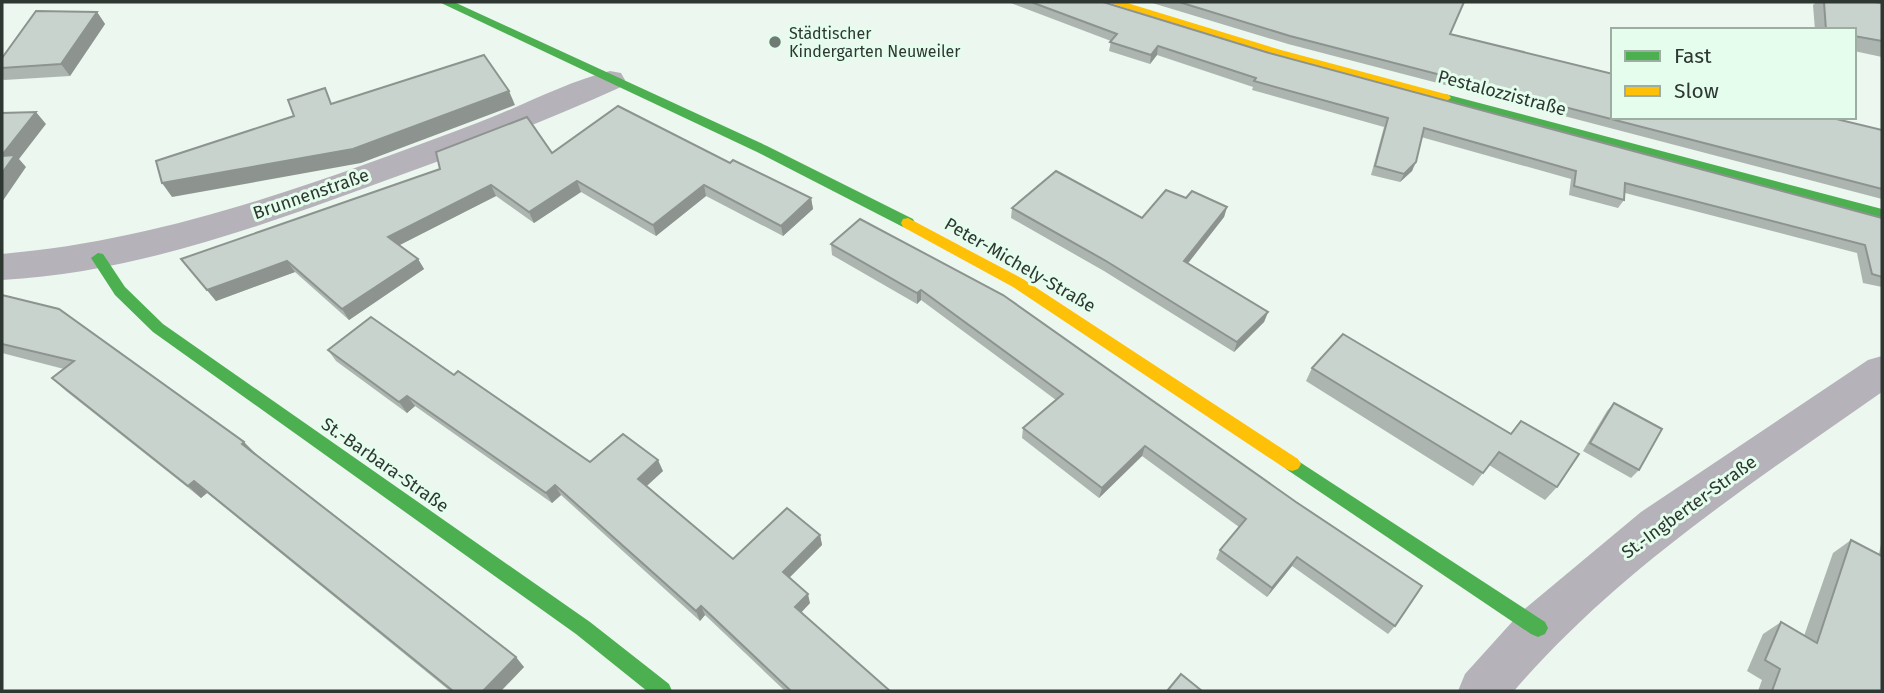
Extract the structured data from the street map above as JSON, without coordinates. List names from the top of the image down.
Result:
{
  "streets": {
    "street": [
      "Pestalozzistraße",
      "Brunnenstraße",
      "Peter-Michely-Straße",
      "St.-Barbara-Straße",
      "St.-Ingberter-Straße"
    ]
  },
  "crossings": [
    ["Brunnenstraße", "Peter-Michely-Straße"],
    ["Brunnenstraße", "St.-Barbara-Straße"],
    ["Peter-Michely-Straße", "St.-Ingberter-Straße"]
  ],
  "places": ["Städtischer Kindergarten Neuweiler"],
  "legend": ["Fast", "Slow"]
}
